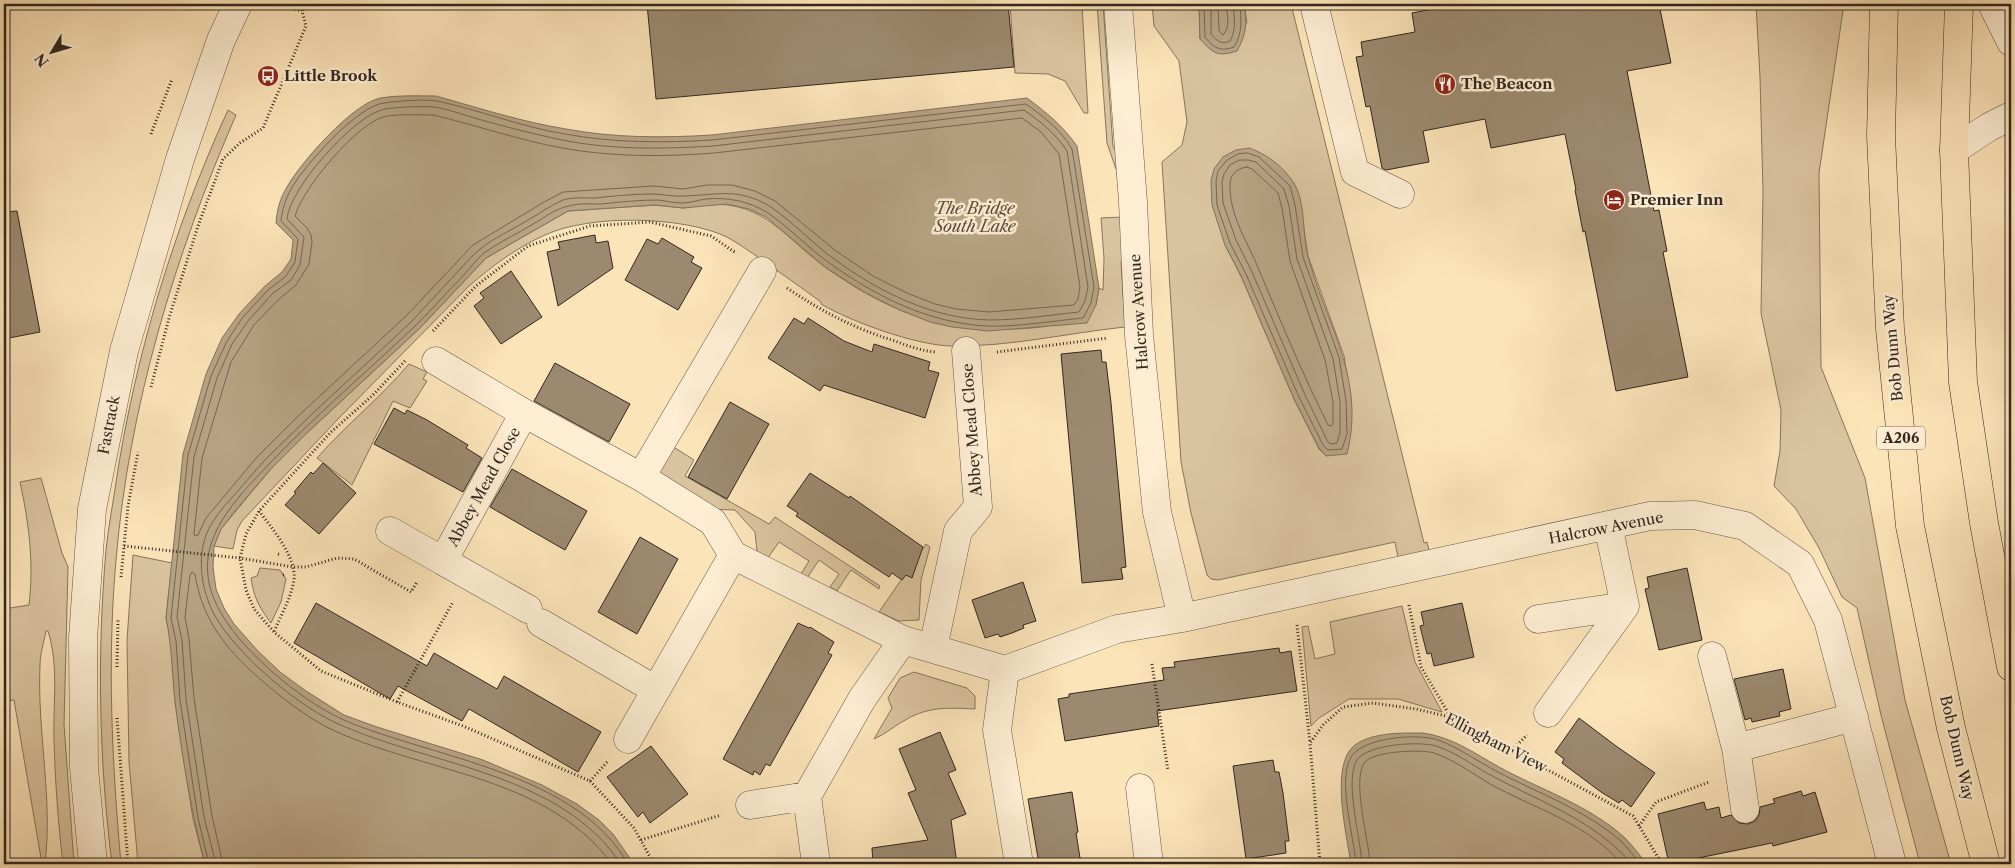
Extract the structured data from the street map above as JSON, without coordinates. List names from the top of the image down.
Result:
{
  "streets": {
    "main road": ["Bob Dunn Way", "A206"],
    "street": ["Halcrow Avenue", "Fastrack", "Abbey Mead Close"],
    "path": ["Ellingham View"]
  },
  "water": ["The Bridge South Lake"],
  "places": {
    "bus stop": ["Little Brook"],
    "restaurant": ["The Beacon"],
    "hotel": ["Premier Inn"]
  },
  "north": "bottom left"
}
